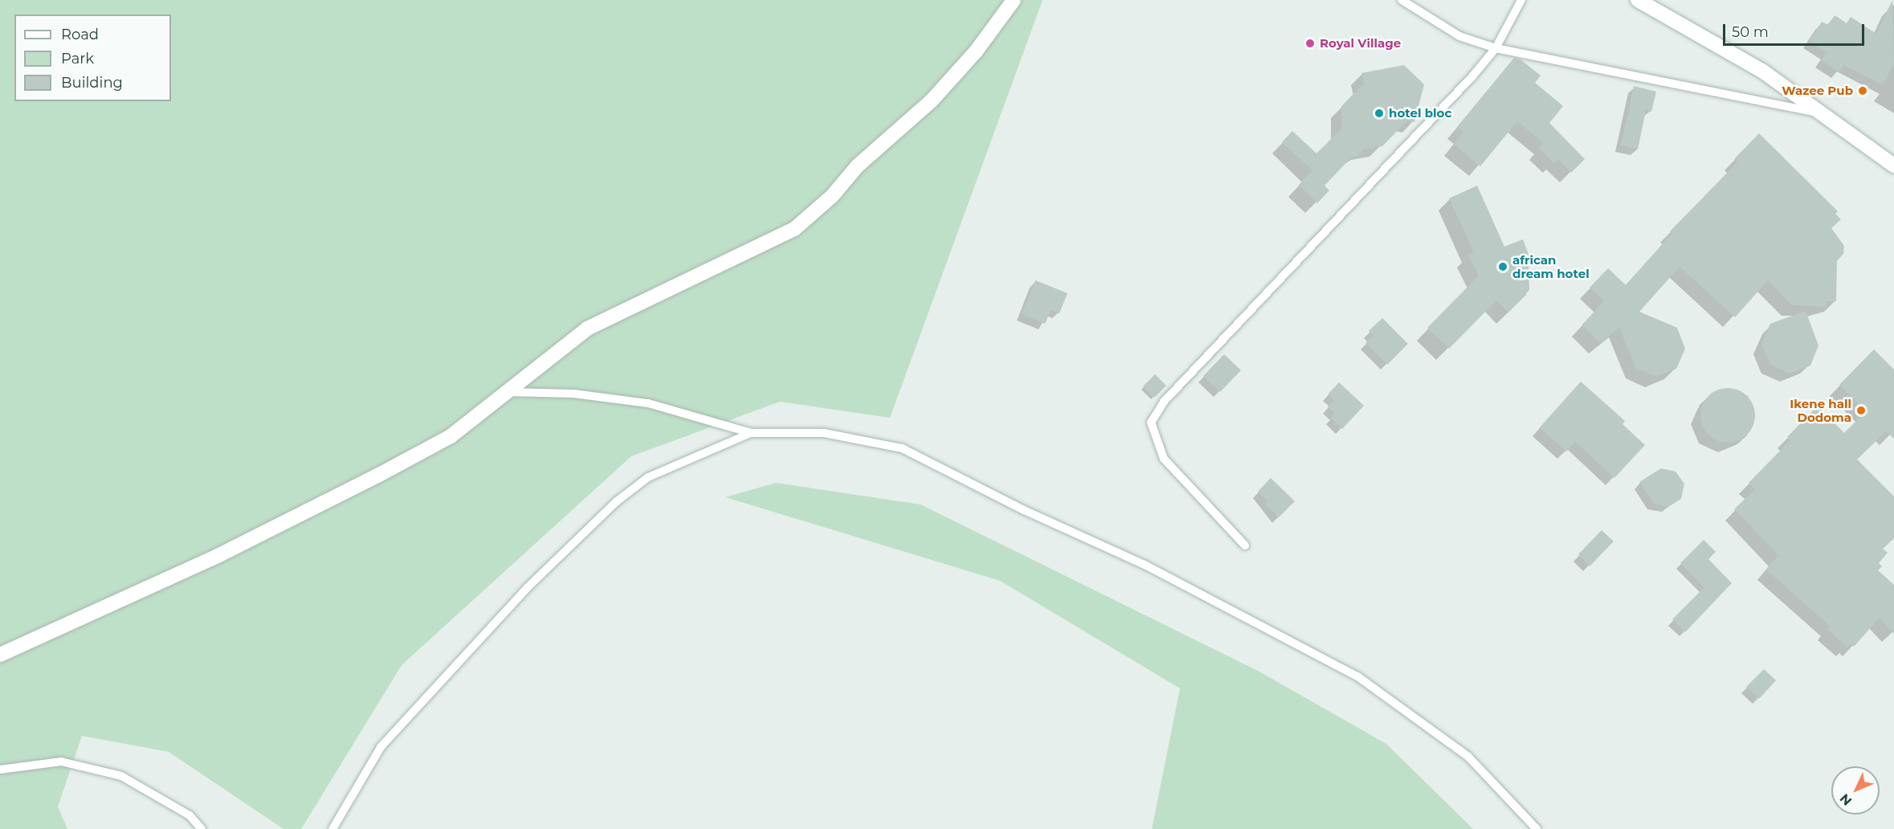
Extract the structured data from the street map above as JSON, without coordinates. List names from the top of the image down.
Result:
{
  "places": [
    "Royal Village",
    "Wazee Pub",
    "hotel bloc",
    "african dream hotel",
    "Ikene hall Dodoma"
  ],
  "legend": ["Road", "Park", "Building"],
  "scale_bar": "50 m",
  "north": "bottom left"
}
